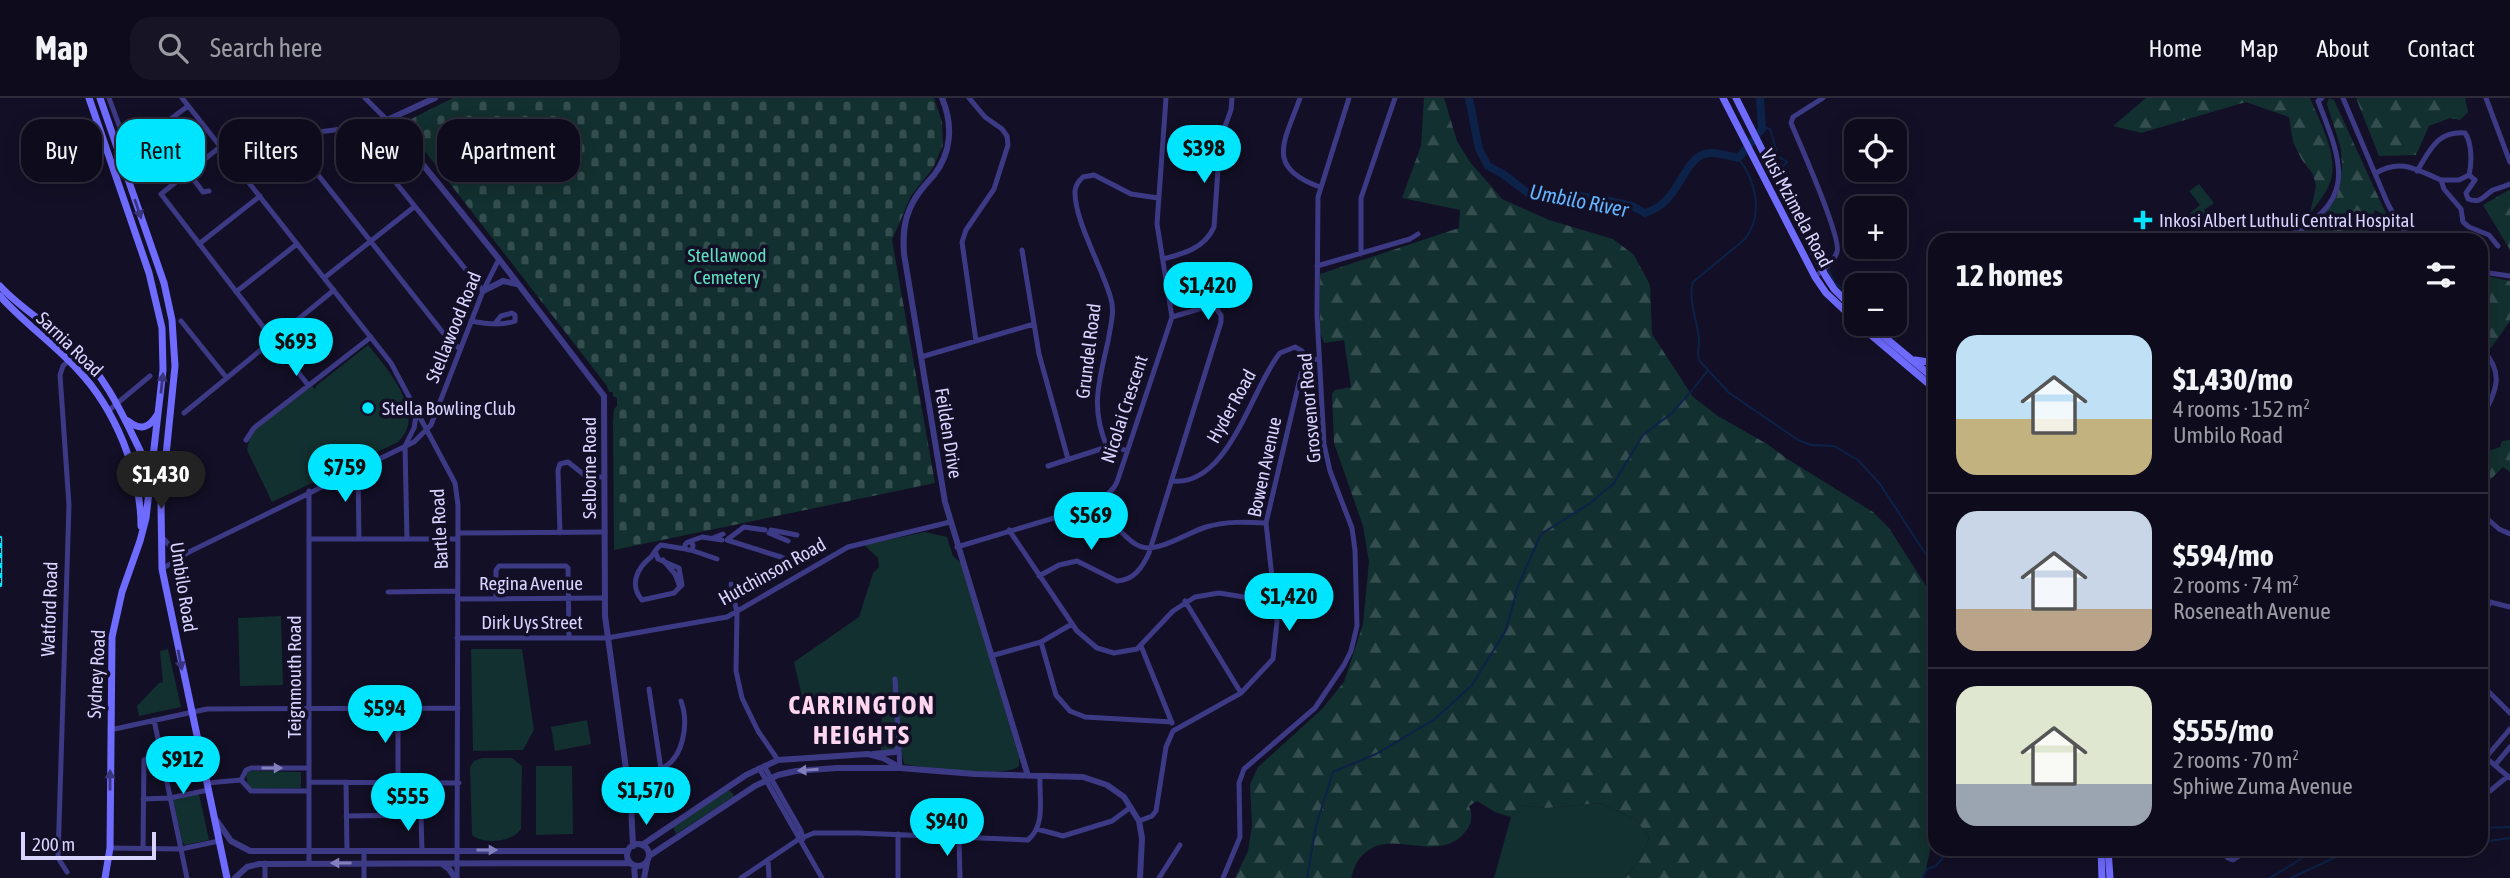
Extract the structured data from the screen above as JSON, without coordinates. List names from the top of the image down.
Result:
{
  "streets": {
    "main road": [
      "Vusi Mzimela Road",
      "Sarnia Road",
      "Umbilo Road",
      "Sydney Road"
    ],
    "street": [
      "Stellawood Road",
      "Grundel Road",
      "Hyder Road",
      "Grosvenor Road",
      "Nicolai Crescent",
      "Feilden Drive",
      "Bowen Avenue",
      "Selborne Road",
      "Bartle Road",
      "Hutchinson Road",
      "Regina Avenue",
      "Watford Road",
      "Dirk Uys Street",
      "Teignmouth Road"
    ]
  },
  "crossings": [
    ["Stellawood Road", "Selborne Road"],
    ["Stellawood Road", "Bartle Road"],
    ["Sarnia Road", "Umbilo Road"],
    ["Sarnia Road", "Watford Road"],
    ["Sarnia Road", "Sydney Road"],
    ["Hyder Road", "Bowen Avenue"],
    ["Feilden Drive", "Hutchinson Road"],
    ["Selborne Road", "Hutchinson Road"],
    ["Selborne Road", "Regina Avenue"],
    ["Selborne Road", "Dirk Uys Street"],
    ["Bartle Road", "Regina Avenue"],
    ["Bartle Road", "Dirk Uys Street"],
    ["Hutchinson Road", "Dirk Uys Street"]
  ],
  "districts": ["CARRINGTON HEIGHTS"],
  "water": ["Umbilo River"],
  "parks": ["Stellawood Cemetery"],
  "places": {
    "health": ["Inkosi Albert Luthuli Central Hospital"],
    "other": ["Stella Bowling Club"]
  },
  "scale_bar": "200 m",
  "page": {
    "header": "Map",
    "search": "Search here",
    "nav": [
      "Home",
      "Map",
      "About",
      "Contact"
    ],
    "map_buttons": ["+", "−"],
    "chip": [
      "Buy",
      "Rent",
      "Filters",
      "New",
      "Apartment"
    ],
    "price": [
      "$398",
      "$1,420",
      "$693",
      "$759",
      "$1,430",
      "$569",
      "$1,420",
      "$594",
      "$912",
      "$1,570",
      "$555",
      "$940"
    ],
    "heading": "12 homes",
    "list": [
      {
        "name": "$1,430/mo",
        "note": "4 rooms · 152 m² · Umbilo Road"
      },
      {
        "name": "$594/mo",
        "note": "2 rooms · 74 m² · Roseneath Avenue"
      },
      {
        "name": "$555/mo",
        "note": "2 rooms · 70 m² · Sphiwe Zuma Avenue"
      }
    ],
    "scale": "200 m"
  }
}
